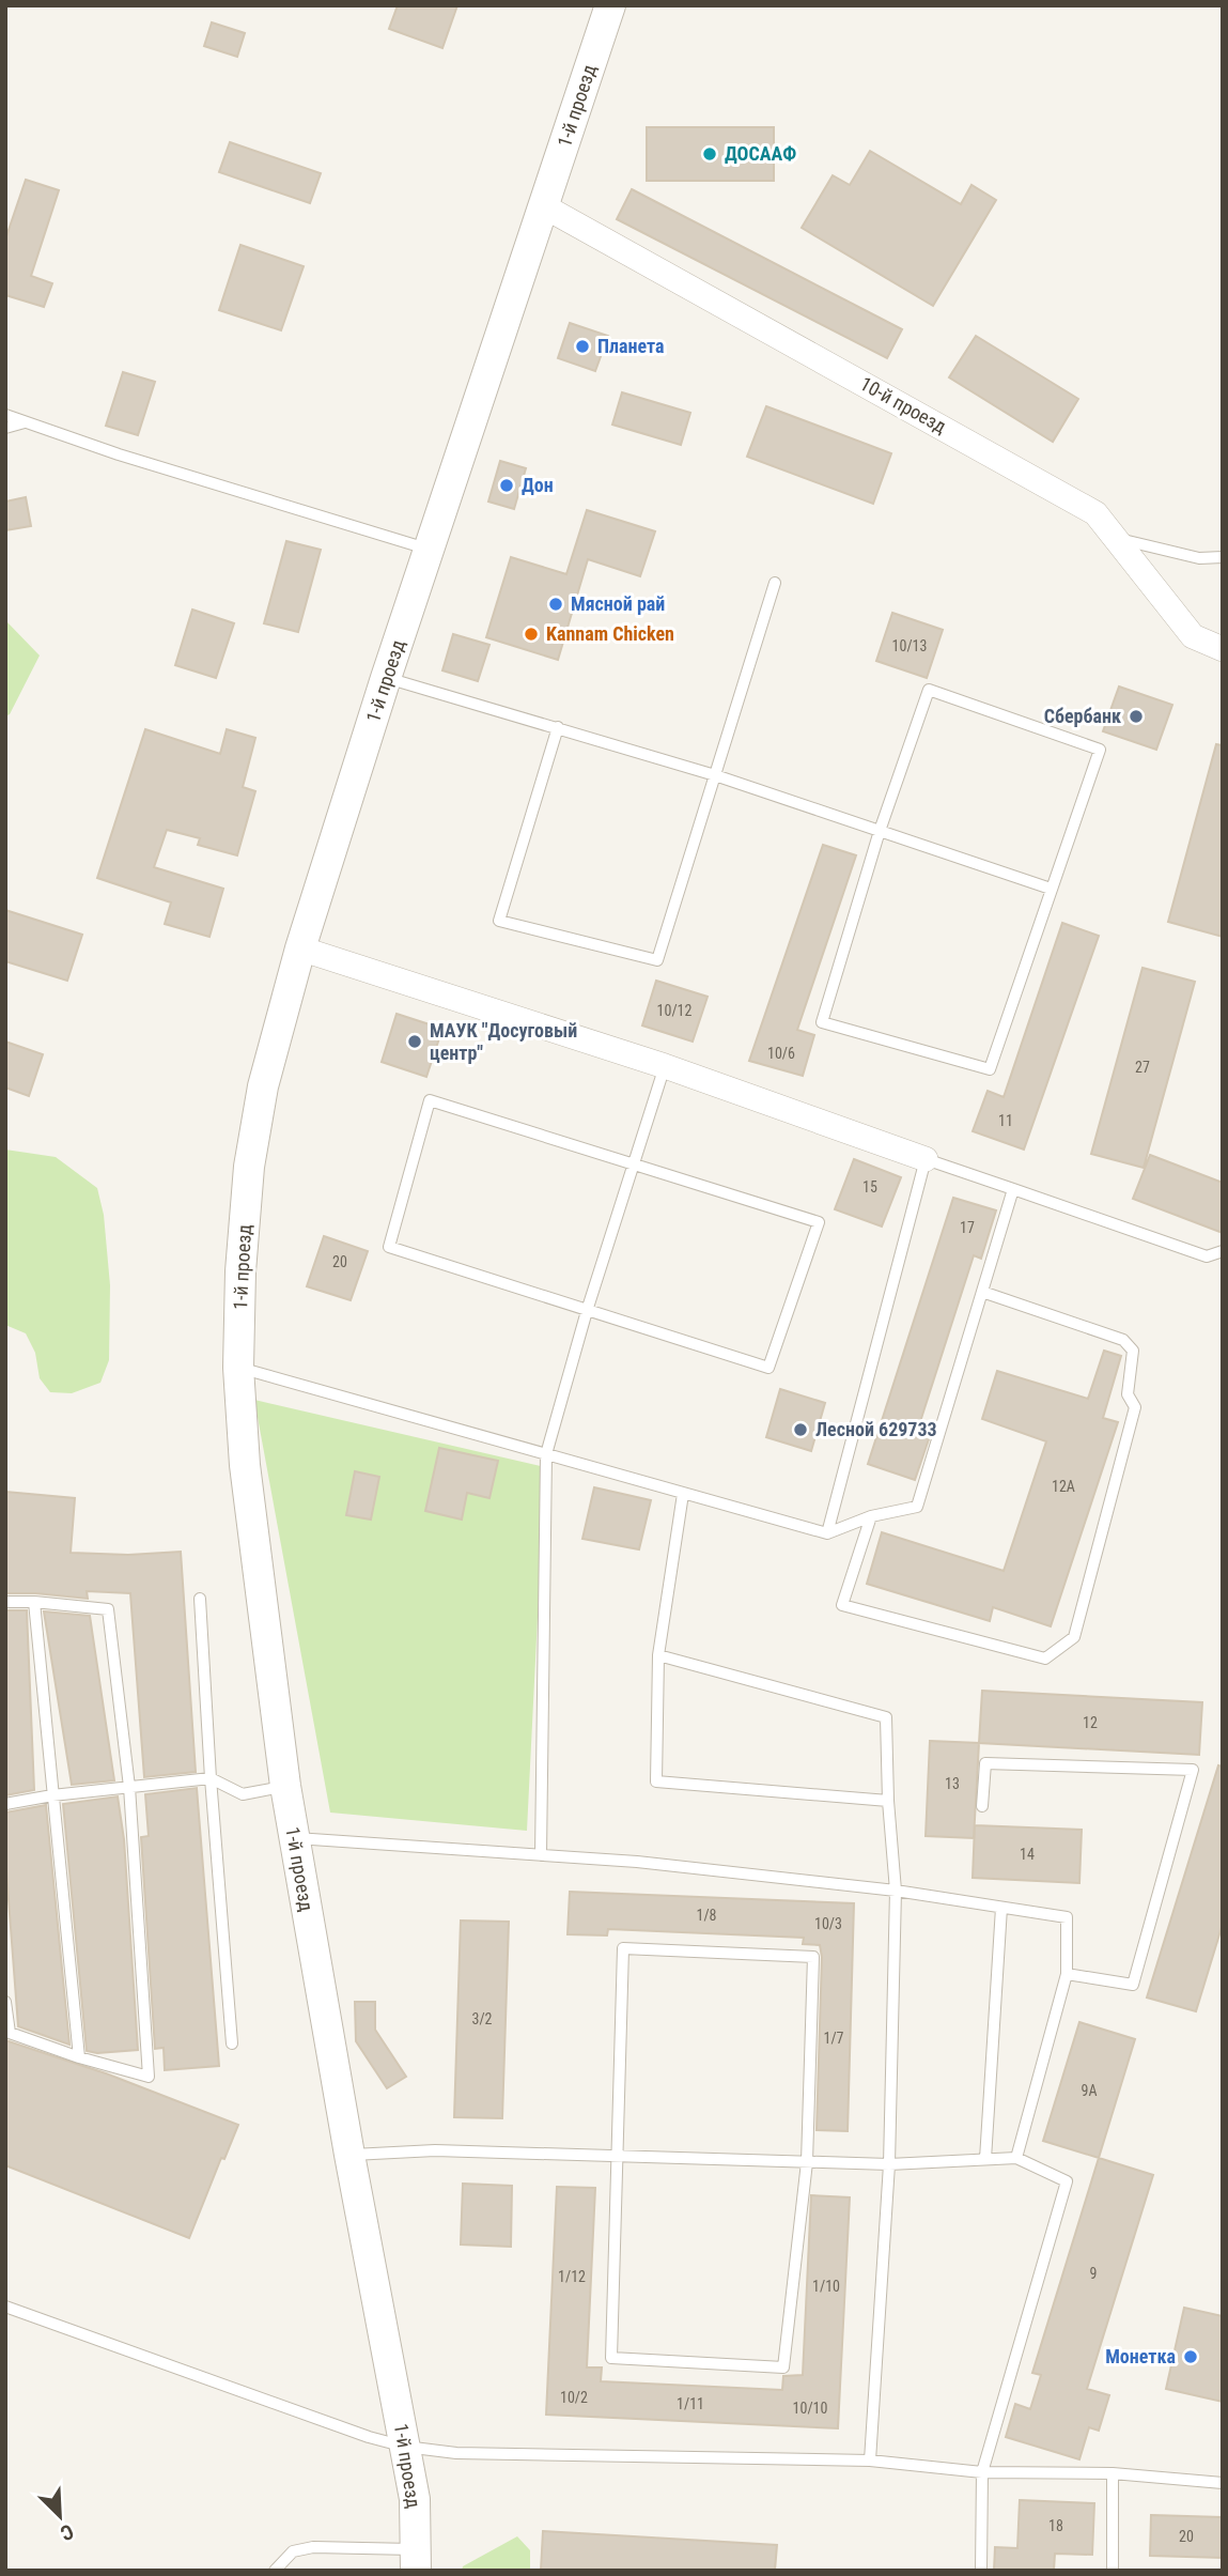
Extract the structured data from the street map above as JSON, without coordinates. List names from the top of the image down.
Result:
{
  "streets": {
    "street": ["1-й проезд", "10-й проезд"]
  },
  "crossings": [
    ["1-й проезд", "10-й проезд"]
  ],
  "places": [
    "ДОСААФ",
    "Планета",
    "Дон",
    "Мясной рай",
    "Kannam Chicken",
    "Сбербанк",
    "МАУК \"Досуговый центр\"",
    "Лесной 629733",
    "Монетка"
  ],
  "house_numbers": [
    "10/13",
    "10/12",
    "10/6",
    "27",
    "11",
    "15",
    "17",
    "20",
    "12А",
    "12",
    "13",
    "14",
    "1/8",
    "10/3",
    "3/2",
    "1/7",
    "9А",
    "9",
    "1/12",
    "1/10",
    "10/2",
    "1/11",
    "10/10",
    "18",
    "20"
  ],
  "north": "bottom right"
}
